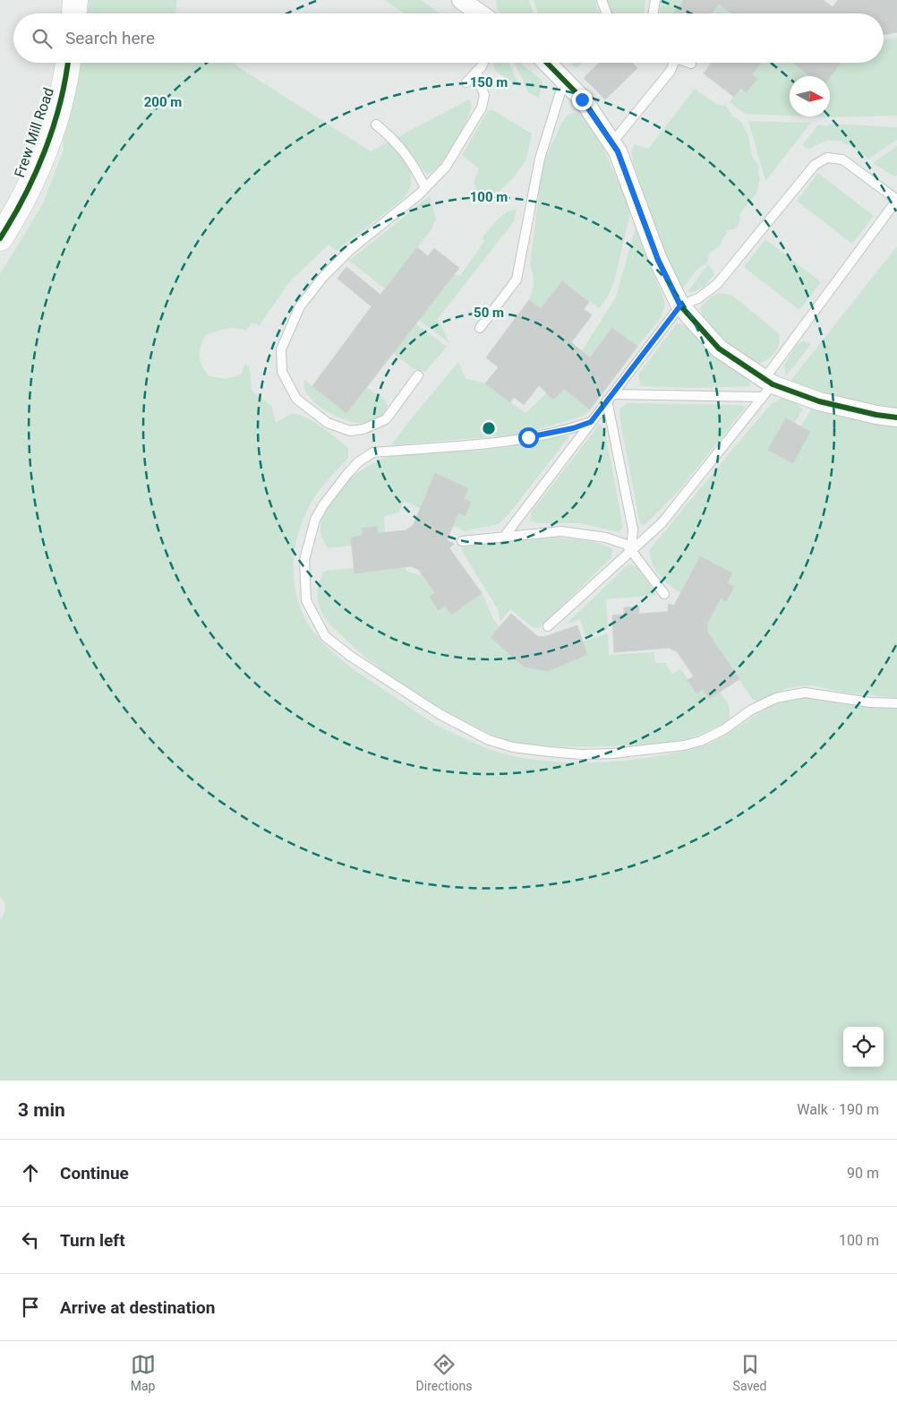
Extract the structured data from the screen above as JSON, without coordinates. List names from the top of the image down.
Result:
{
  "streets": {
    "street": ["Frew Mill Road"]
  },
  "north": "right",
  "page": {
    "search": "Search here",
    "heading": ["3 min", "Walk · 190 m"],
    "list": [
      ["Continue", "90 m"],
      ["Turn left", "100 m"],
      "Arrive at destination"
    ],
    "nav": ["Map", "Directions", "Saved"]
  },
  "rings": [
    "150 m",
    "200 m",
    "100 m",
    "50 m"
  ]
}
